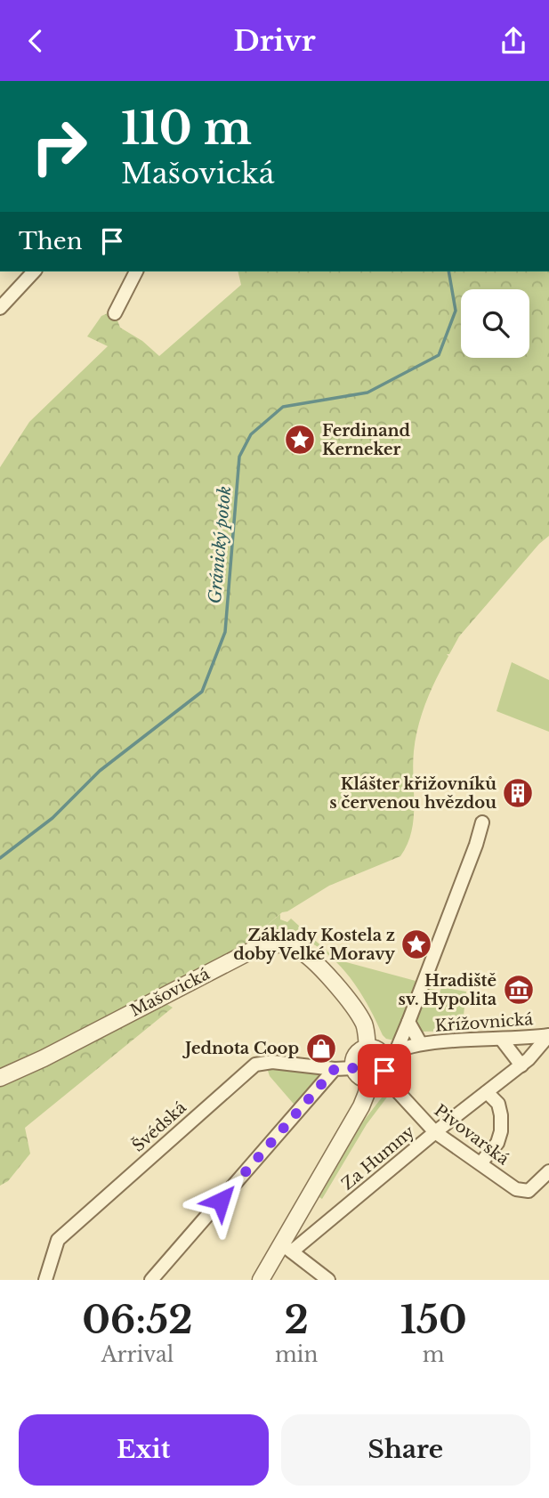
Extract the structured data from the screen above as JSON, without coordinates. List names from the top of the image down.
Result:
{
  "streets": {
    "street": [
      "Mašovická",
      "Křížovnická",
      "Švédská",
      "Pivovarská",
      "Za Humny"
    ]
  },
  "crossings": [
    ["Mašovická", "Křížovnická"],
    ["Mašovická", "Švédská"],
    ["Mašovická", "Pivovarská"],
    ["Křížovnická", "Švédská"],
    ["Křížovnická", "Pivovarská"],
    ["Křížovnická", "Za Humny"],
    ["Švédská", "Pivovarská"],
    ["Pivovarská", "Za Humny"]
  ],
  "water": ["Gránický potok"],
  "places": {
    "place": ["Ferdinand Kerneker", "Základy Kostela z doby Velké Moravy"],
    "building": ["Klášter křižovníků s červenou hvězdou"],
    "museum": ["Hradiště sv. Hypolita"],
    "shop": ["Jednota Coop"]
  },
  "page": {
    "header": "Drivr",
    "turn": ["110 m", "Mašovická"],
    "then": "Then",
    "eta": [
      "06:52",
      "Arrival",
      "2",
      "min",
      "150",
      "m"
    ],
    "buttons": ["Exit", "Share"]
  }
}
